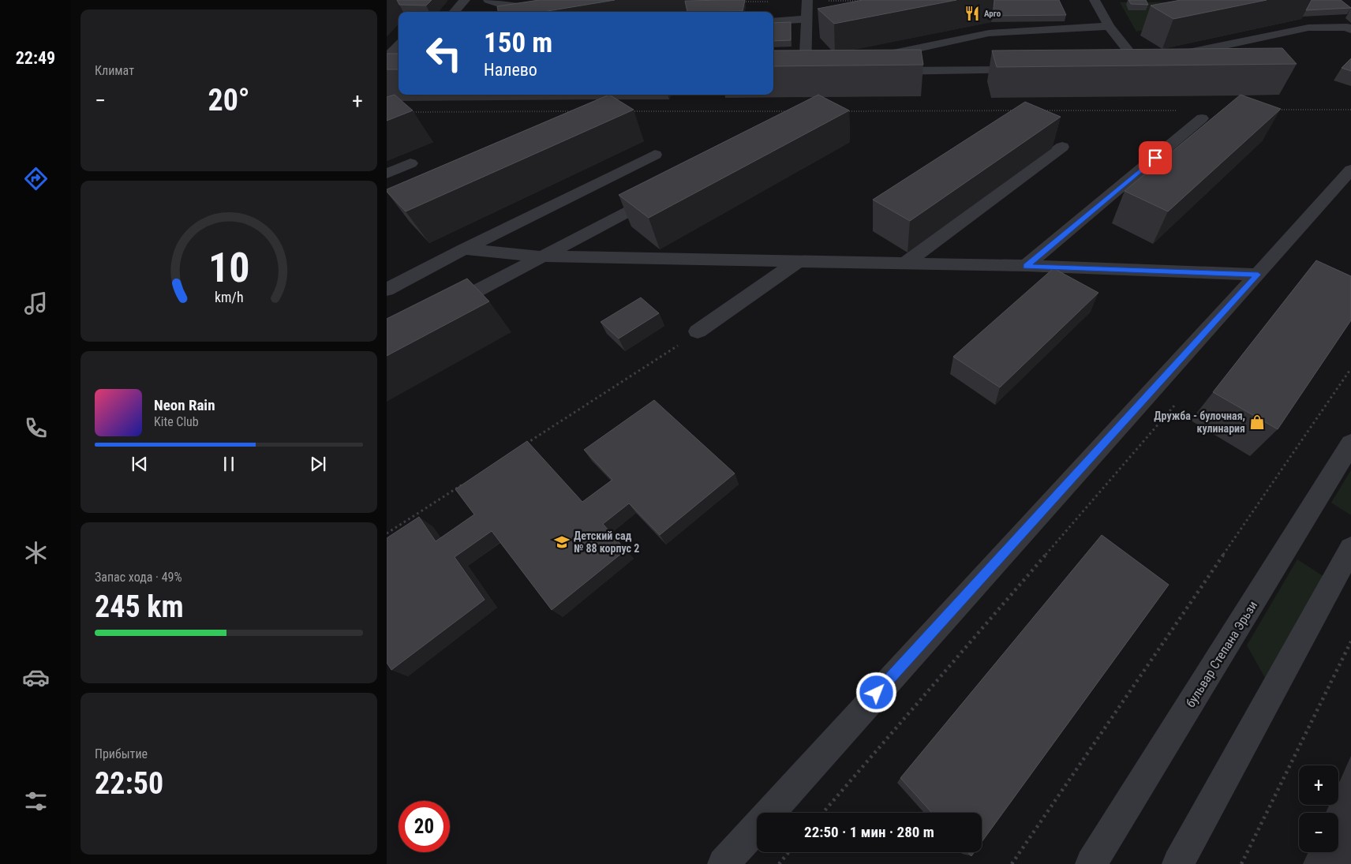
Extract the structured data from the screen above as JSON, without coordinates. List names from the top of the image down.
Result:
{
  "streets": {
    "street": ["бульвар Степана Эрьзи"]
  },
  "places": {
    "restaurant": ["Арго"],
    "shop": ["Дружба - булочная, кулинария"],
    "school or university": ["Детский сад № 88 корпус 2"]
  },
  "page": {
    "tabs": "22:49",
    "tile": [
      "Климат",
      ["Запас хода · 49%", "245 km"],
      ["Прибытие", "22:50"]
    ],
    "turn": ["150 m", "Налево"],
    "heat": ["−", "20°", "+"],
    "song": ["Neon Rain", "Kite Club"],
    "map_buttons": ["+", "−"],
    "limit": "20",
    "trip": "22:50 · 1 мин · 280 m",
    "gauge": ["10", "km/h"]
  }
}
